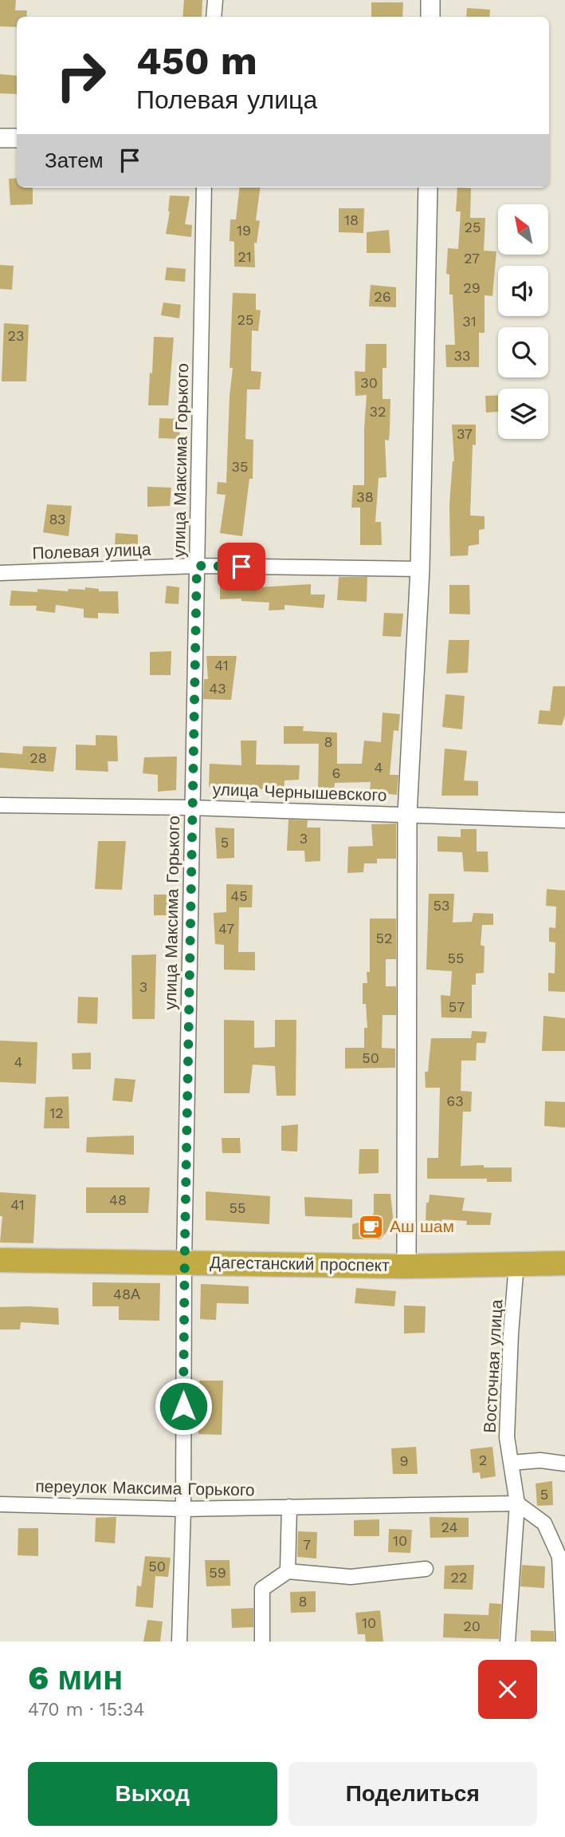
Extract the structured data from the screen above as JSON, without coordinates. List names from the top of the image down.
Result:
{
  "streets": {
    "highway": ["Дагестанский проспект"],
    "street": [
      "улица Максима Горького",
      "Полевая улица",
      "улица Чернышевского",
      "Восточная улица",
      "переулок Максима Горького"
    ]
  },
  "crossings": [
    ["улица Максима Горького", "Полевая улица"],
    ["улица Максима Горького", "улица Чернышевского"],
    ["улица Максима Горького", "Дагестанский проспект"],
    ["улица Максима Горького", "переулок Максима Горького"],
    ["Дагестанский проспект", "Восточная улица"],
    ["Восточная улица", "переулок Максима Горького"]
  ],
  "places": {
    "cafe": ["Аш шам"]
  },
  "house_numbers": [
    "18",
    "25",
    "19",
    "21",
    "27",
    "29",
    "26",
    "25",
    "31",
    "23",
    "33",
    "30",
    "32",
    "37",
    "35",
    "38",
    "83",
    "41",
    "43",
    "8",
    "28",
    "4",
    "6",
    "3",
    "5",
    "45",
    "53",
    "47",
    "52",
    "55",
    "3",
    "57",
    "50",
    "4",
    "63",
    "12",
    "48",
    "41",
    "55",
    "48А",
    "2",
    "9",
    "5",
    "24",
    "10",
    "7",
    "50",
    "59",
    "22",
    "8",
    "10",
    "20"
  ],
  "north": "top left",
  "page": {
    "turn": ["450 m", "Полевая улица"],
    "then": "Затем",
    "heading": ["6 мин", "470 m · 15:34"],
    "buttons": ["Выход", "Поделиться"]
  }
}
